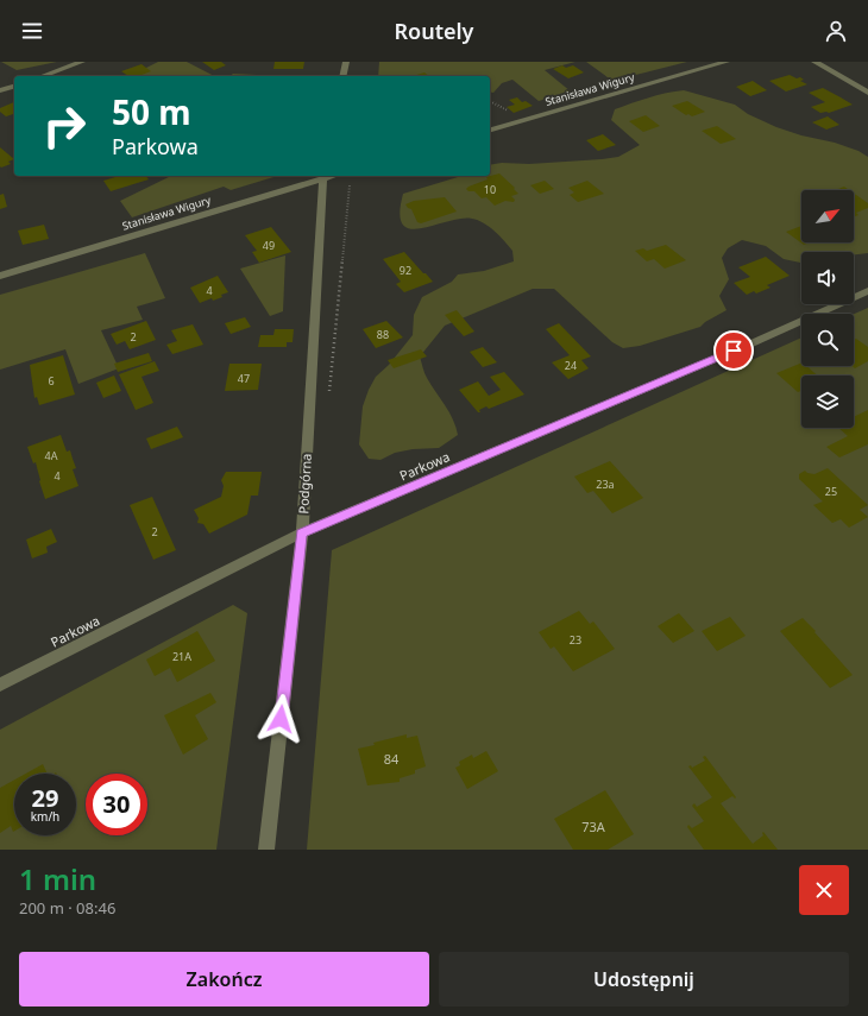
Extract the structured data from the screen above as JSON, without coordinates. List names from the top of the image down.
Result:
{
  "streets": {
    "street": ["Stanisława Wigury", "Parkowa", "Podgórna"]
  },
  "crossings": [
    ["Stanisława Wigury", "Podgórna"],
    ["Parkowa", "Podgórna"]
  ],
  "house_numbers": [
    "10",
    "49",
    "92",
    "4",
    "88",
    "2",
    "24",
    "47",
    "6",
    "4A",
    "4",
    "23a",
    "25",
    "2",
    "23",
    "21A",
    "84",
    "73A"
  ],
  "north": "top right",
  "page": {
    "header": "Routely",
    "turn": ["50 m", "Parkowa"],
    "speed": "29 km/h",
    "limit": "30",
    "heading": ["1 min", "200 m · 08:46"],
    "buttons": ["Zakończ", "Udostępnij"]
  }
}
